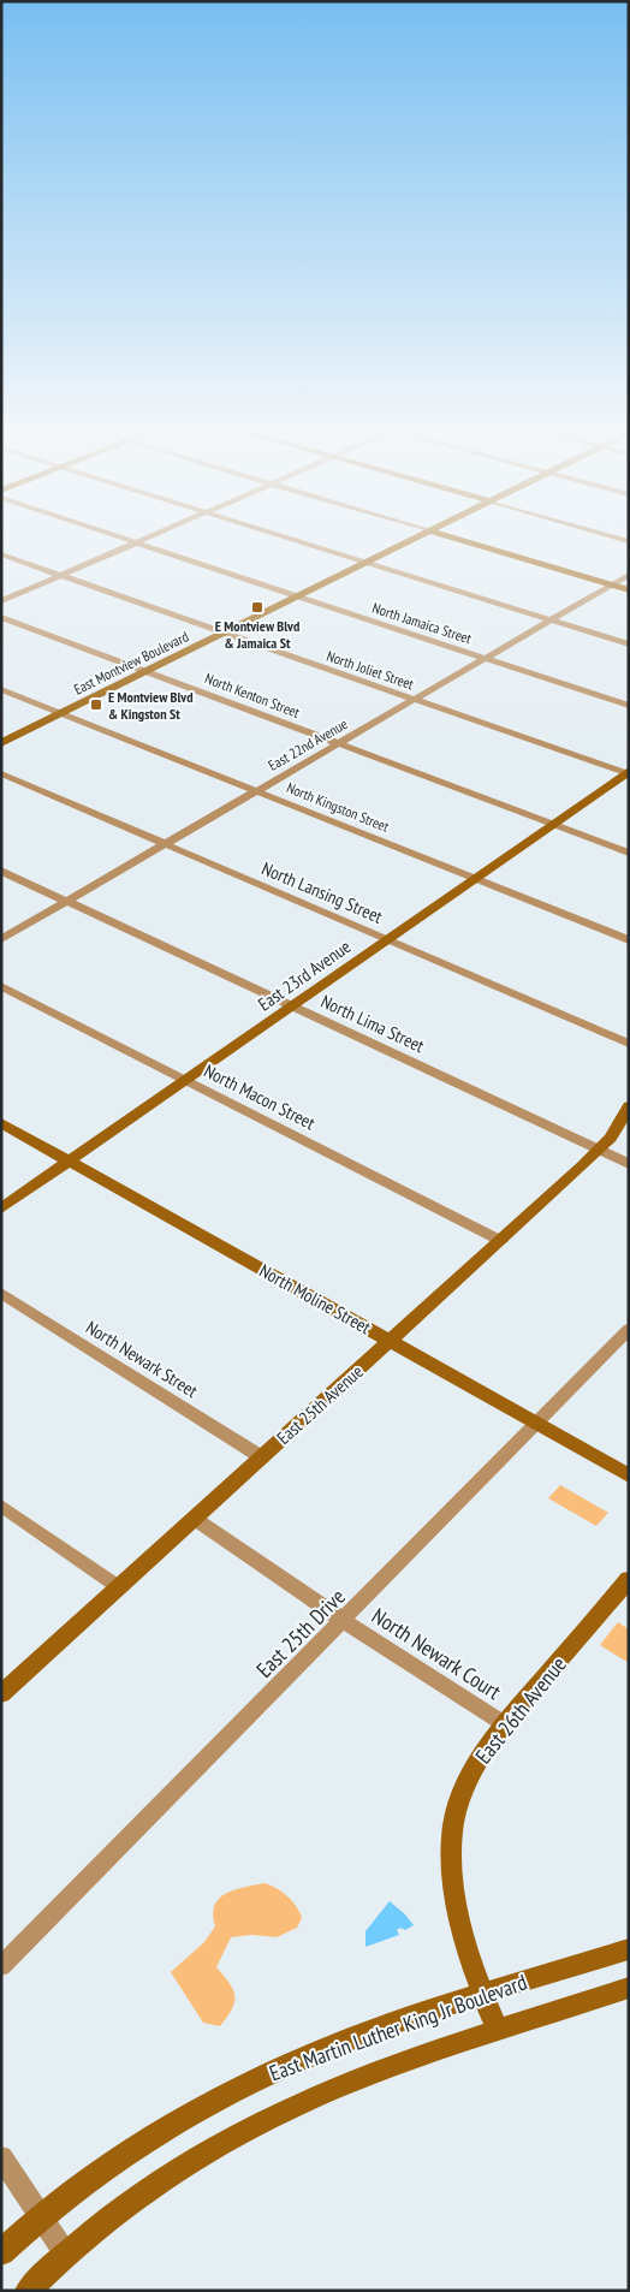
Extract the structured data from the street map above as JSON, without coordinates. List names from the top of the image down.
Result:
{
  "streets": {
    "street": [
      "North Jamaica Street",
      "East Montview Boulevard",
      "North Joliet Street",
      "North Kenton Street",
      "East 22nd Avenue",
      "North Kingston Street",
      "North Lansing Street",
      "East 23rd Avenue",
      "North Lima Street",
      "North Macon Street",
      "North Moline Street",
      "North Newark Street",
      "East 25th Avenue",
      "East 25th Drive",
      "North Newark Court",
      "East 26th Avenue",
      "East Martin Luther King Jr Boulevard"
    ]
  },
  "crossings": [
    ["North Jamaica Street", "East Montview Boulevard"],
    ["North Jamaica Street", "East 22nd Avenue"],
    ["East Montview Boulevard", "North Joliet Street"],
    ["East Montview Boulevard", "North Kenton Street"],
    ["East Montview Boulevard", "North Kingston Street"],
    ["North Joliet Street", "East 22nd Avenue"],
    ["North Joliet Street", "East 23rd Avenue"],
    ["North Kenton Street", "East 22nd Avenue"],
    ["North Kenton Street", "East 23rd Avenue"],
    ["East 22nd Avenue", "North Kingston Street"],
    ["East 22nd Avenue", "North Lansing Street"],
    ["East 22nd Avenue", "North Lima Street"],
    ["North Kingston Street", "East 23rd Avenue"],
    ["North Lansing Street", "East 23rd Avenue"],
    ["East 23rd Avenue", "North Lima Street"],
    ["East 23rd Avenue", "North Macon Street"],
    ["East 23rd Avenue", "North Moline Street"],
    ["North Lima Street", "East 25th Avenue"],
    ["North Macon Street", "East 25th Avenue"],
    ["North Moline Street", "East 25th Avenue"],
    ["North Moline Street", "East 25th Drive"],
    ["North Newark Street", "East 25th Avenue"],
    ["East 25th Avenue", "North Newark Court"],
    ["East 25th Drive", "North Newark Court"],
    ["North Newark Court", "East 26th Avenue"],
    ["East 26th Avenue", "East Martin Luther King Jr Boulevard"]
  ],
  "places": {
    "transit": ["E Montview Blvd & Jamaica St", "E Montview Blvd & Kingston St"]
  }
}
